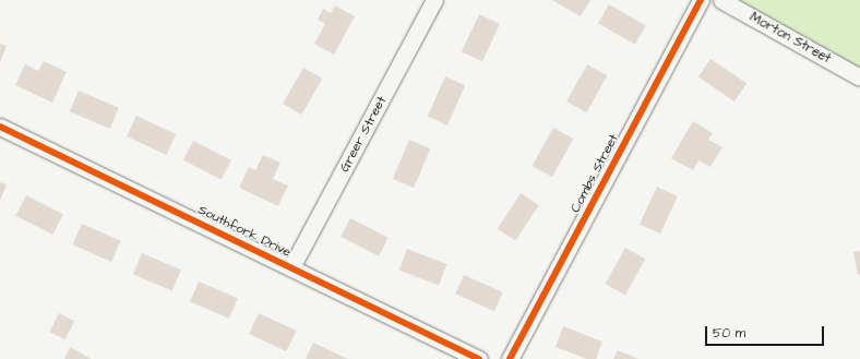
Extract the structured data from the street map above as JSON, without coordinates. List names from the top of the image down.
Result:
{
  "streets": {
    "street": [
      "Morton Street",
      "Greer Street",
      "Combs Street",
      "Southfork Drive"
    ]
  },
  "crossings": [
    ["Greer Street", "Southfork Drive"]
  ],
  "scale_bar": "50 m"
}
